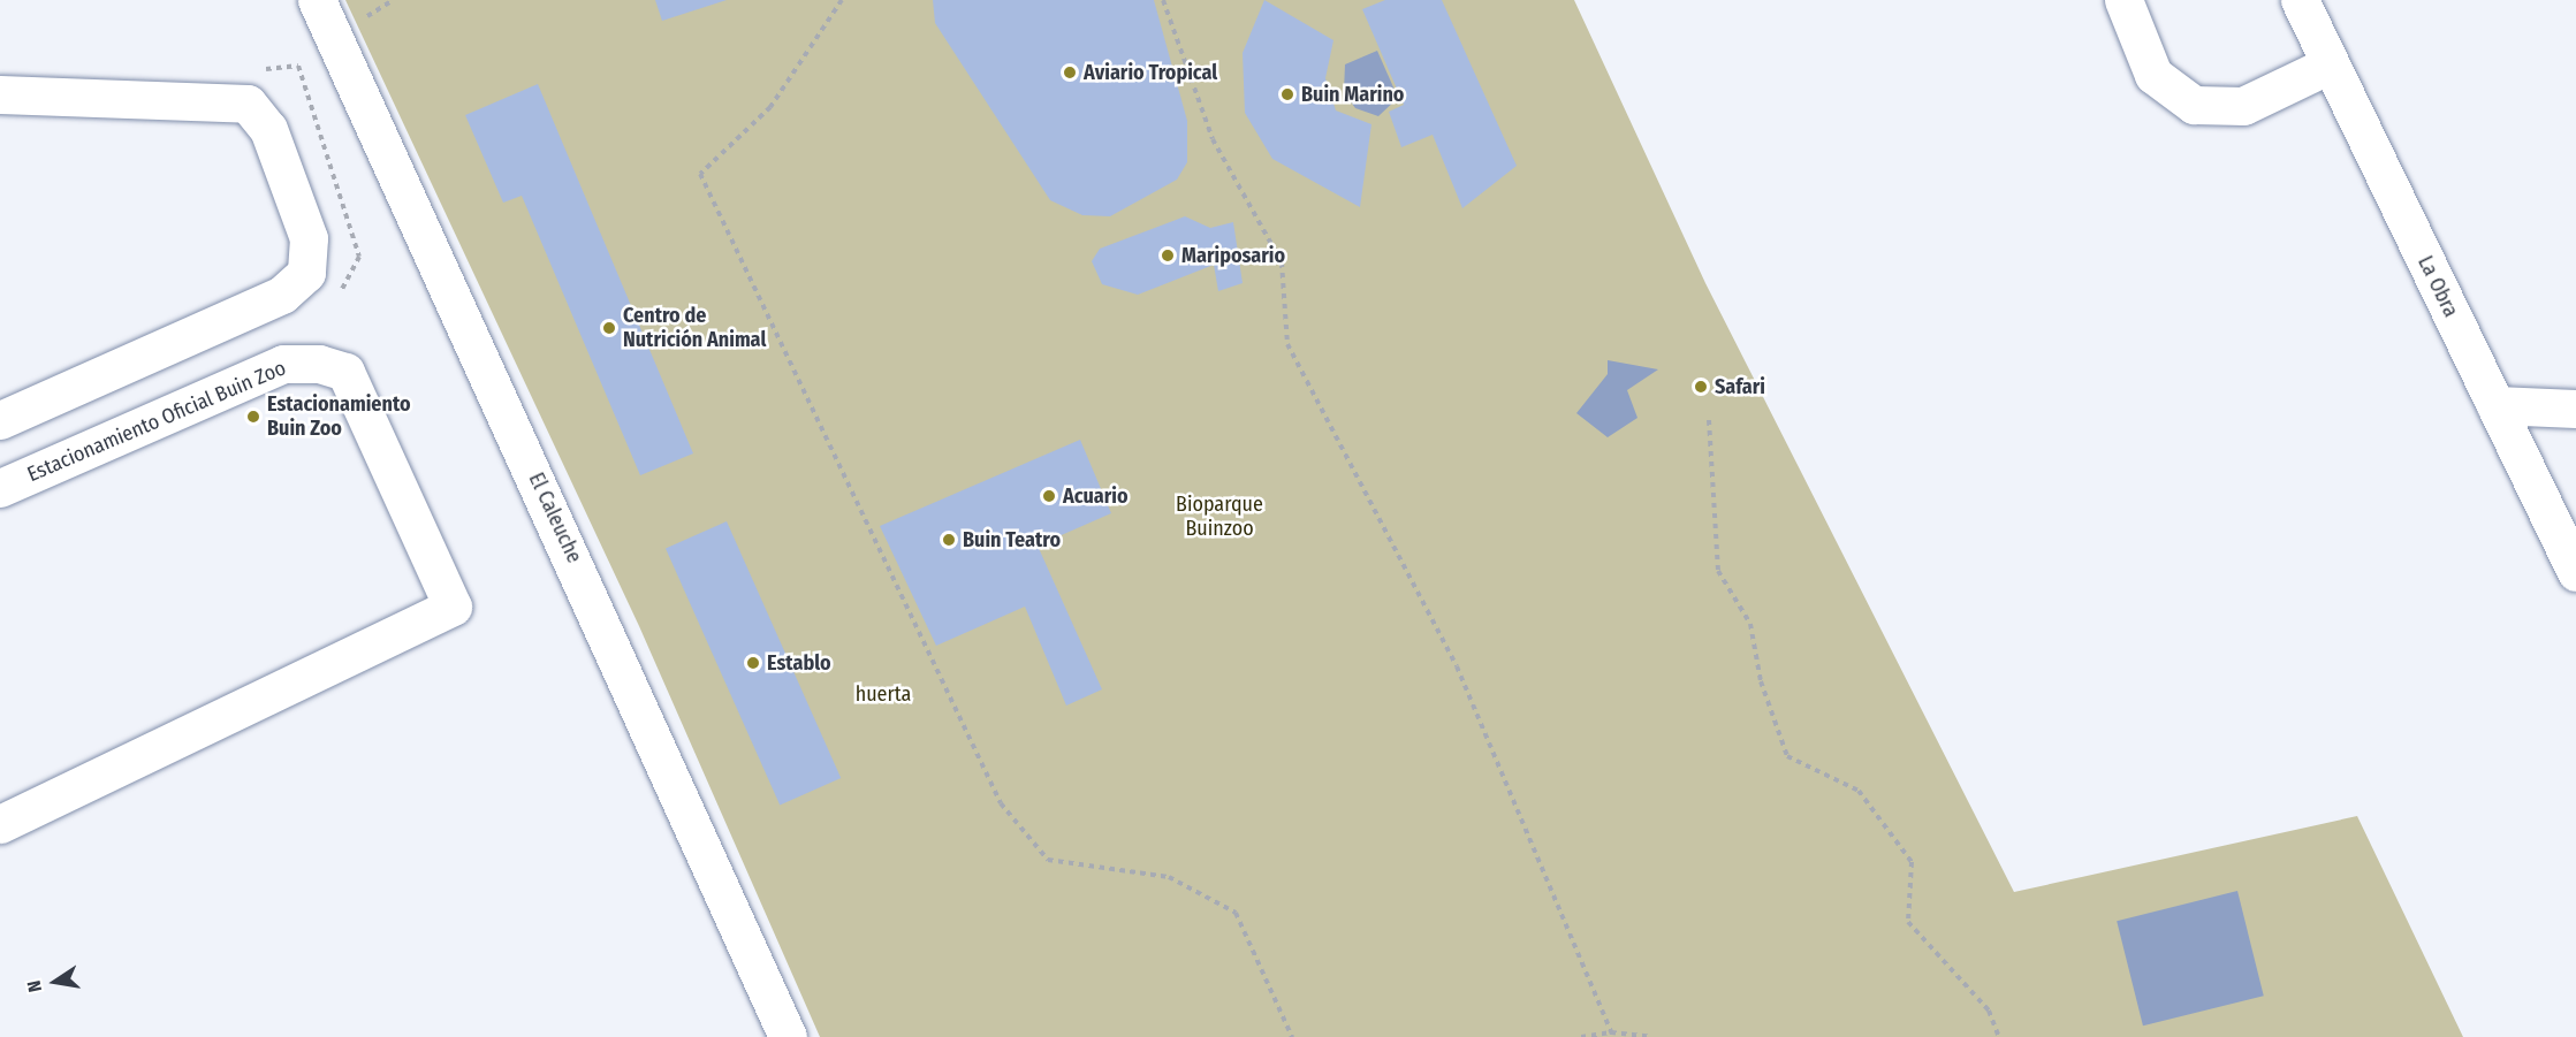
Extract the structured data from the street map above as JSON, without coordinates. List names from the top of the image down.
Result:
{
  "streets": {
    "street": ["La Obra", "Estacionamiento Oficial Buin Zoo", "El Caleuche"]
  },
  "parks": ["Bioparque Buinzoo", "huerta"],
  "places": [
    "Aviario Tropical",
    "Buin Marino",
    "Mariposario",
    "Centro de Nutrición Animal",
    "Safari",
    "Estacionamiento Buin Zoo",
    "Acuario",
    "Buin Teatro",
    "Establo"
  ],
  "north": "left"
}
